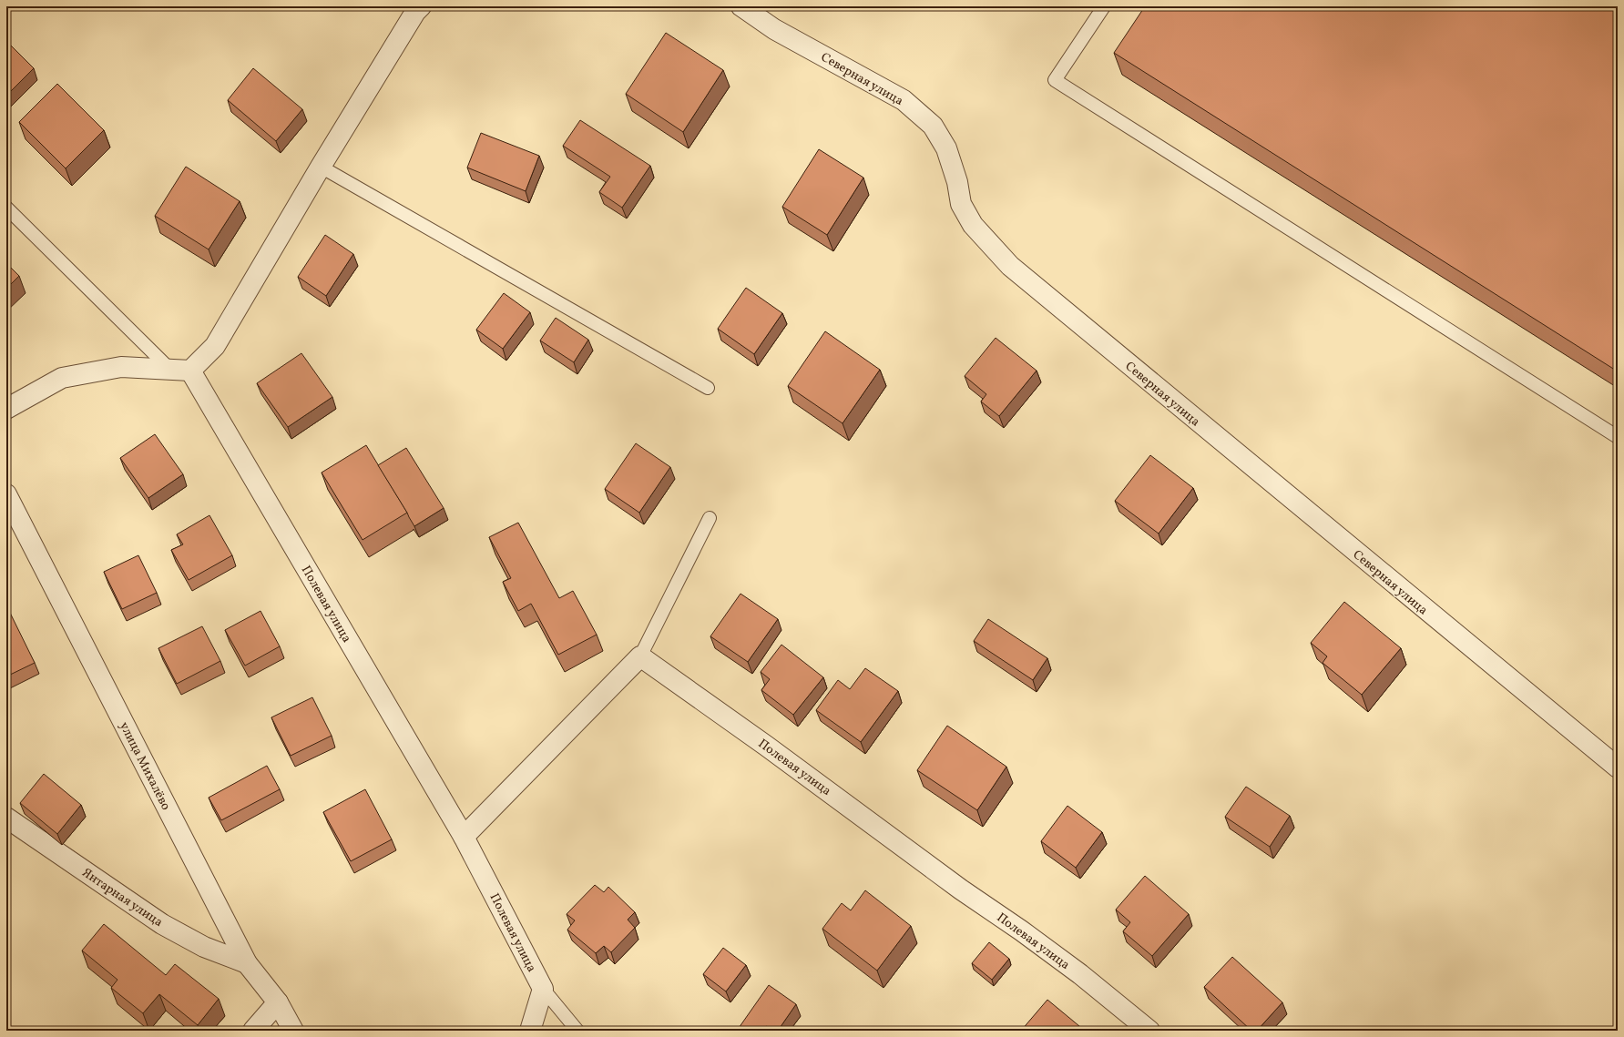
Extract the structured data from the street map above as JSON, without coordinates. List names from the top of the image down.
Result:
{
  "streets": {
    "street": [
      "Северная улица",
      "Полевая улица",
      "улица Михалёво",
      "Янтарная улица"
    ]
  },
  "crossings": [
    ["улица Михалёво", "Янтарная улица"]
  ]
}
